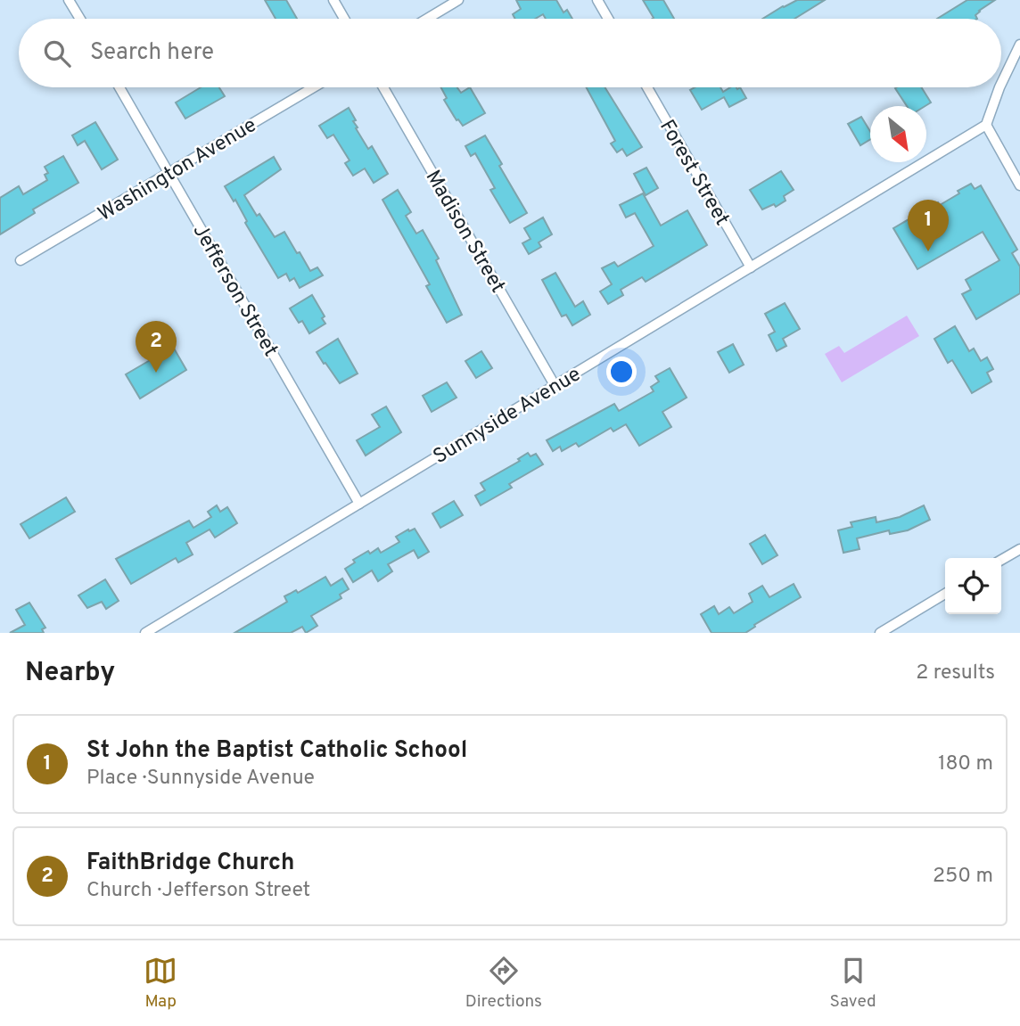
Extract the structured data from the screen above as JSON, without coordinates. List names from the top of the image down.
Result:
{
  "streets": {
    "street": [
      "Washington Avenue",
      "Forest Street",
      "Madison Street",
      "Jefferson Street",
      "Sunnyside Avenue"
    ]
  },
  "crossings": [
    ["Washington Avenue", "Jefferson Street"],
    ["Forest Street", "Sunnyside Avenue"],
    ["Madison Street", "Sunnyside Avenue"],
    ["Jefferson Street", "Sunnyside Avenue"]
  ],
  "north": "bottom right",
  "page": {
    "search": "Search here",
    "pins": ["1", "2"],
    "heading": ["Nearby", "2 results"],
    "list": [
      {
        "mark": "1",
        "name": "St John the Baptist Catholic School",
        "note": "Place · Sunnyside Avenue",
        "value": "180 m"
      },
      {
        "mark": "2",
        "name": "FaithBridge Church",
        "note": "Church · Jefferson Street",
        "value": "250 m"
      }
    ],
    "nav": ["Map", "Directions", "Saved"]
  }
}
